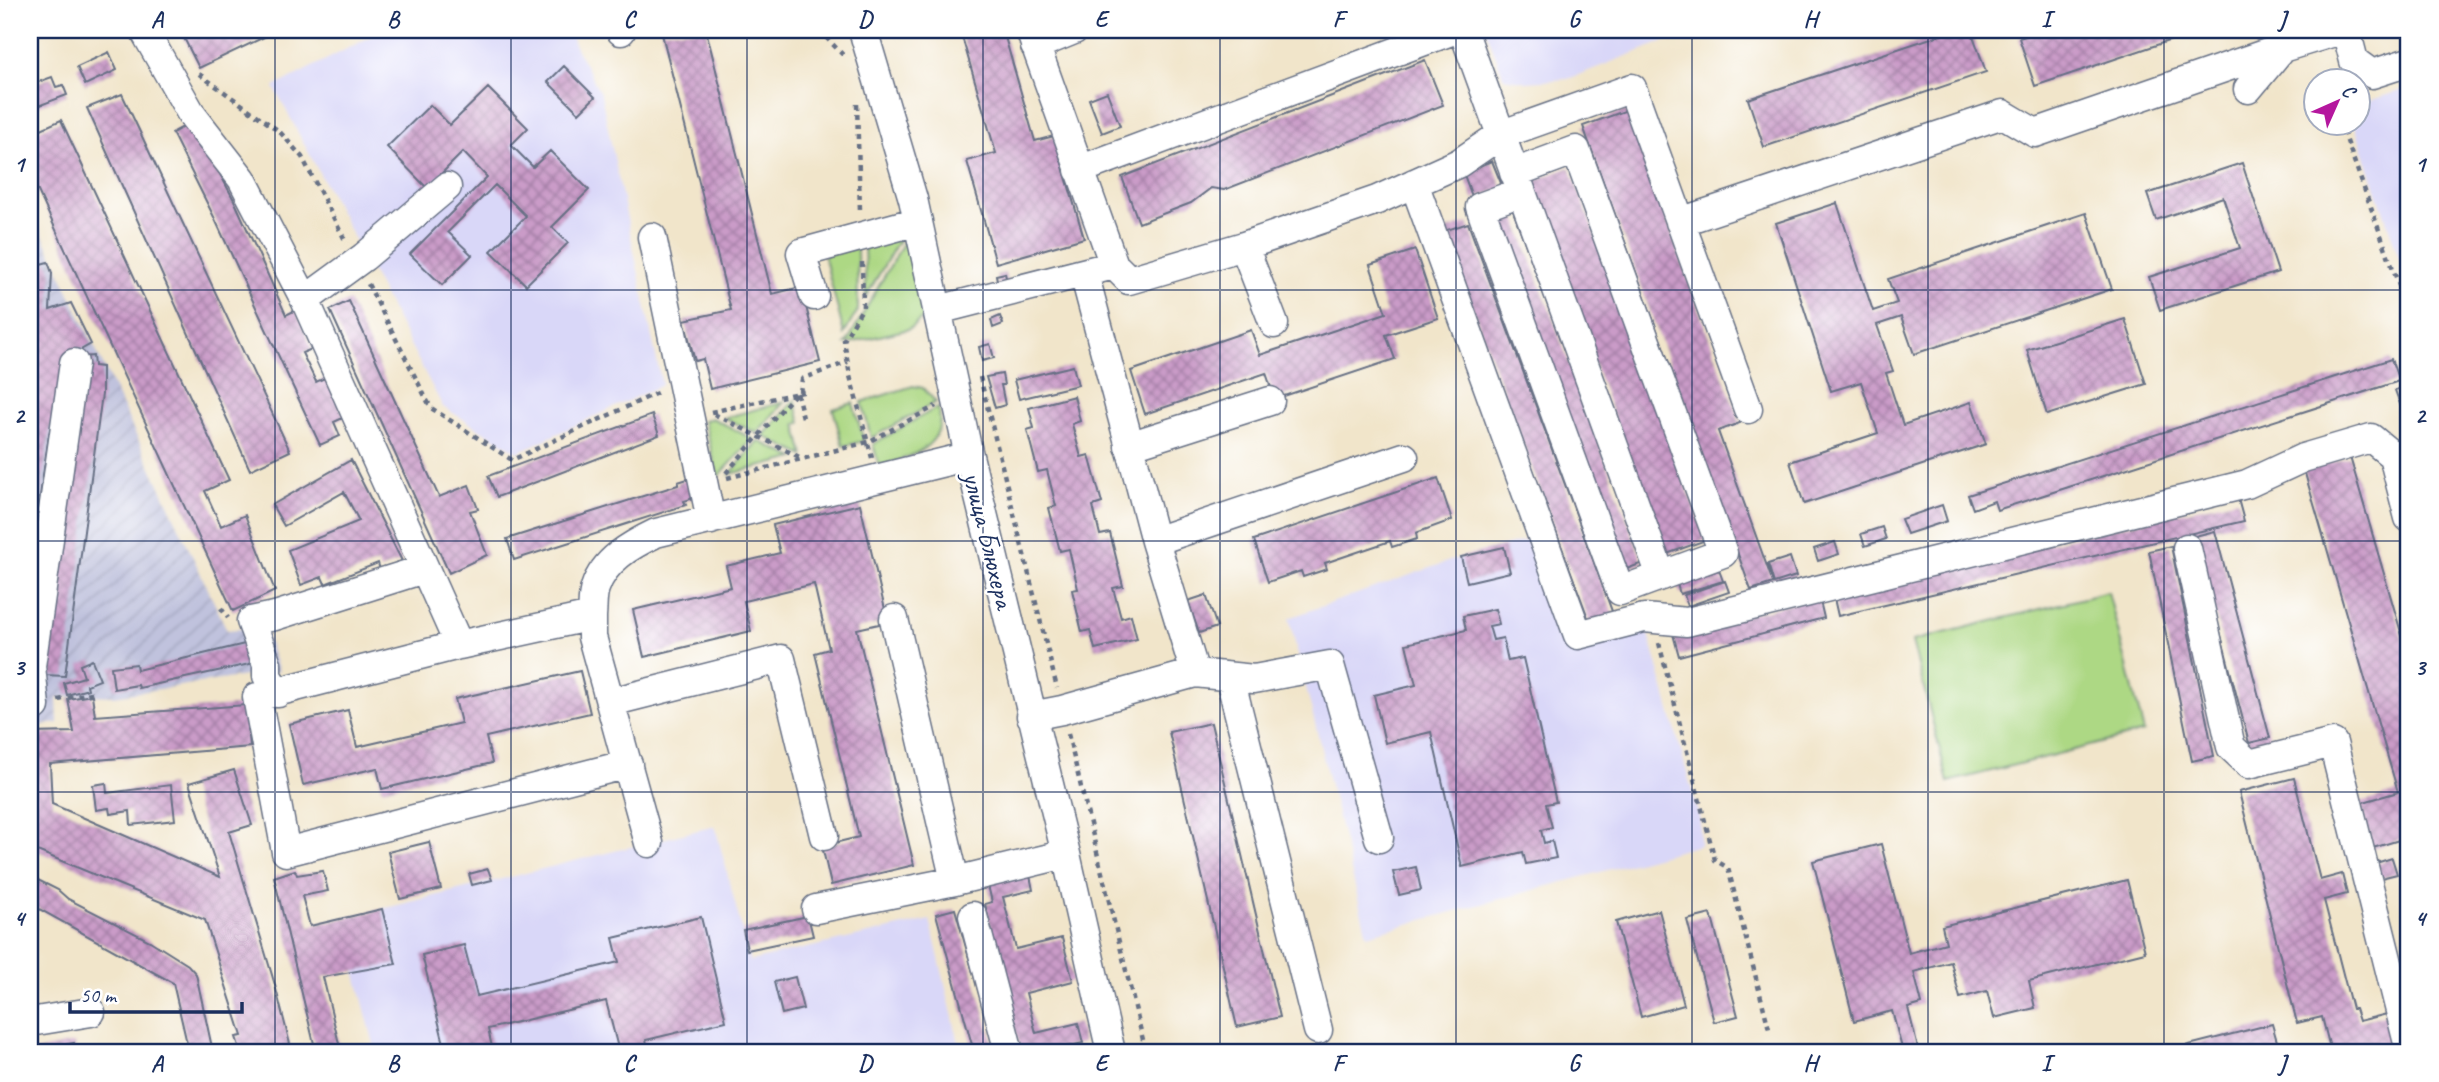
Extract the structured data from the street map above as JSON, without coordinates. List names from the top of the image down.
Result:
{
  "streets": {
    "street": ["улица Блюхера"]
  },
  "scale_bar": "50 m",
  "north": "top right",
  "grid": {
    "columns": [
      "A",
      "B",
      "C",
      "D",
      "E",
      "F",
      "G",
      "H",
      "I",
      "J"
    ],
    "rows": [
      "1",
      "2",
      "3",
      "4"
    ]
  }
}
